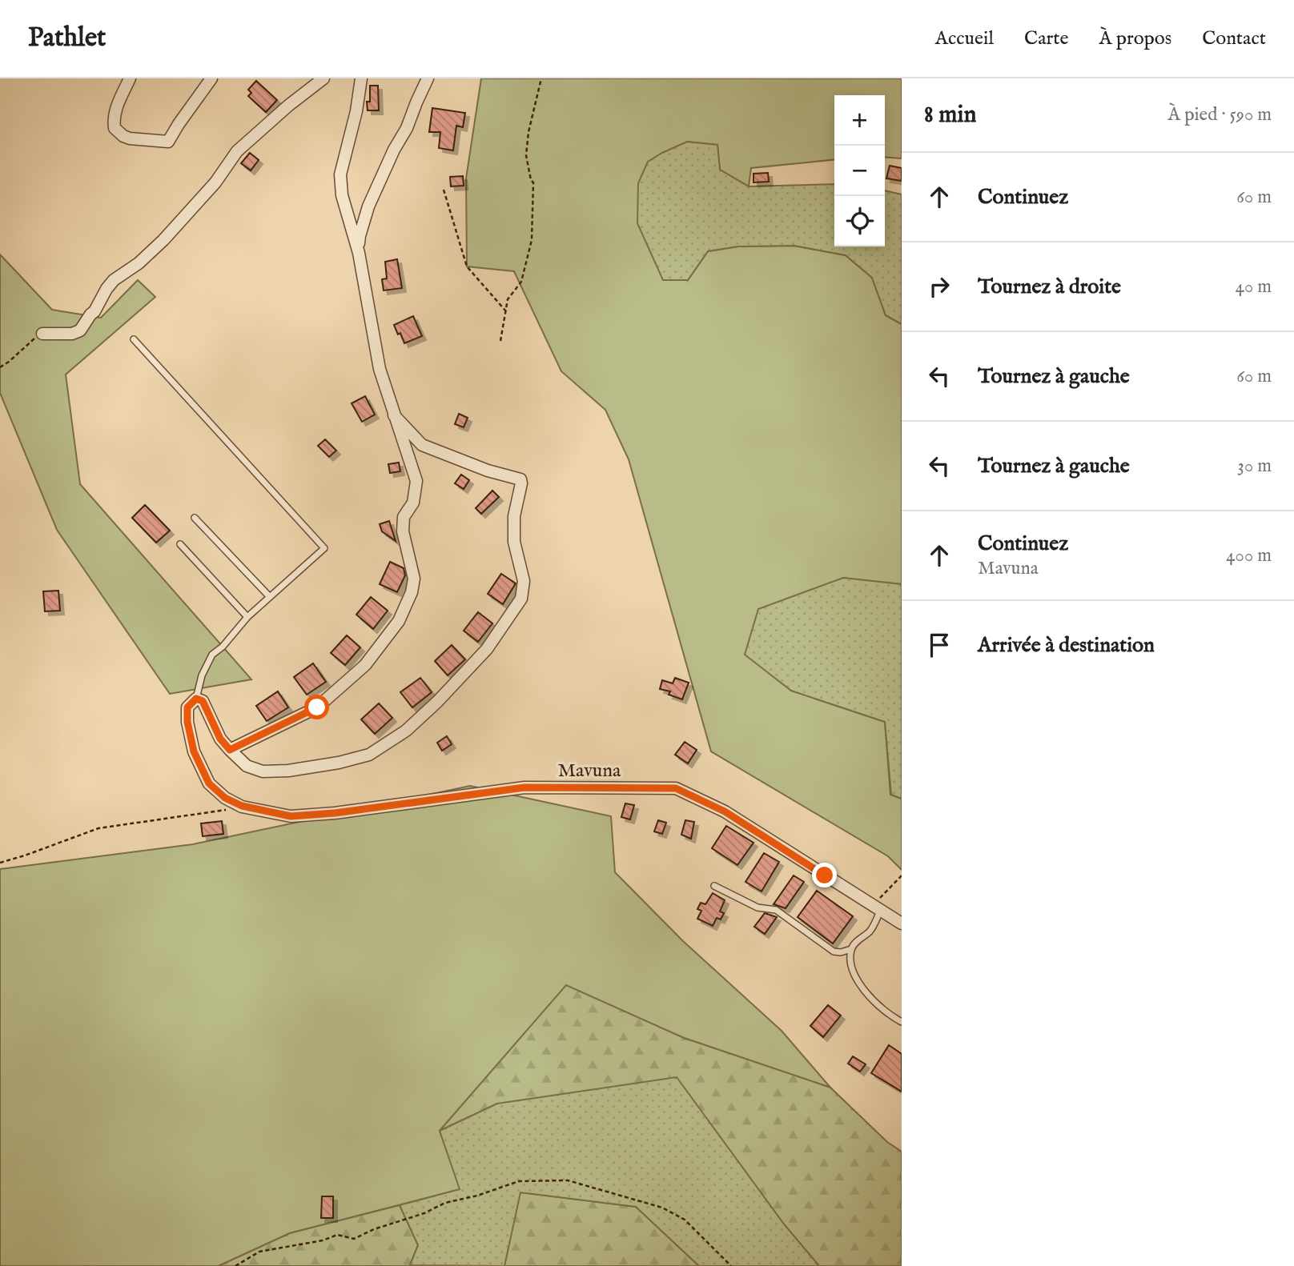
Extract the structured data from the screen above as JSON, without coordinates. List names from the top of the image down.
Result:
{
  "streets": {
    "street": ["Mavuna"]
  },
  "page": {
    "header": "Pathlet",
    "nav": [
      "Accueil",
      "Carte",
      "À propos",
      "Contact"
    ],
    "heading": ["8 min", "À pied · 590 m"],
    "map_buttons": ["+", "−"],
    "list": [
      ["Continuez", "60 m"],
      ["Tournez à droite", "40 m"],
      ["Tournez à gauche", "60 m"],
      ["Tournez à gauche", "30 m"],
      ["Continuez", "Mavuna", "400 m"],
      "Arrivée à destination"
    ]
  }
}
